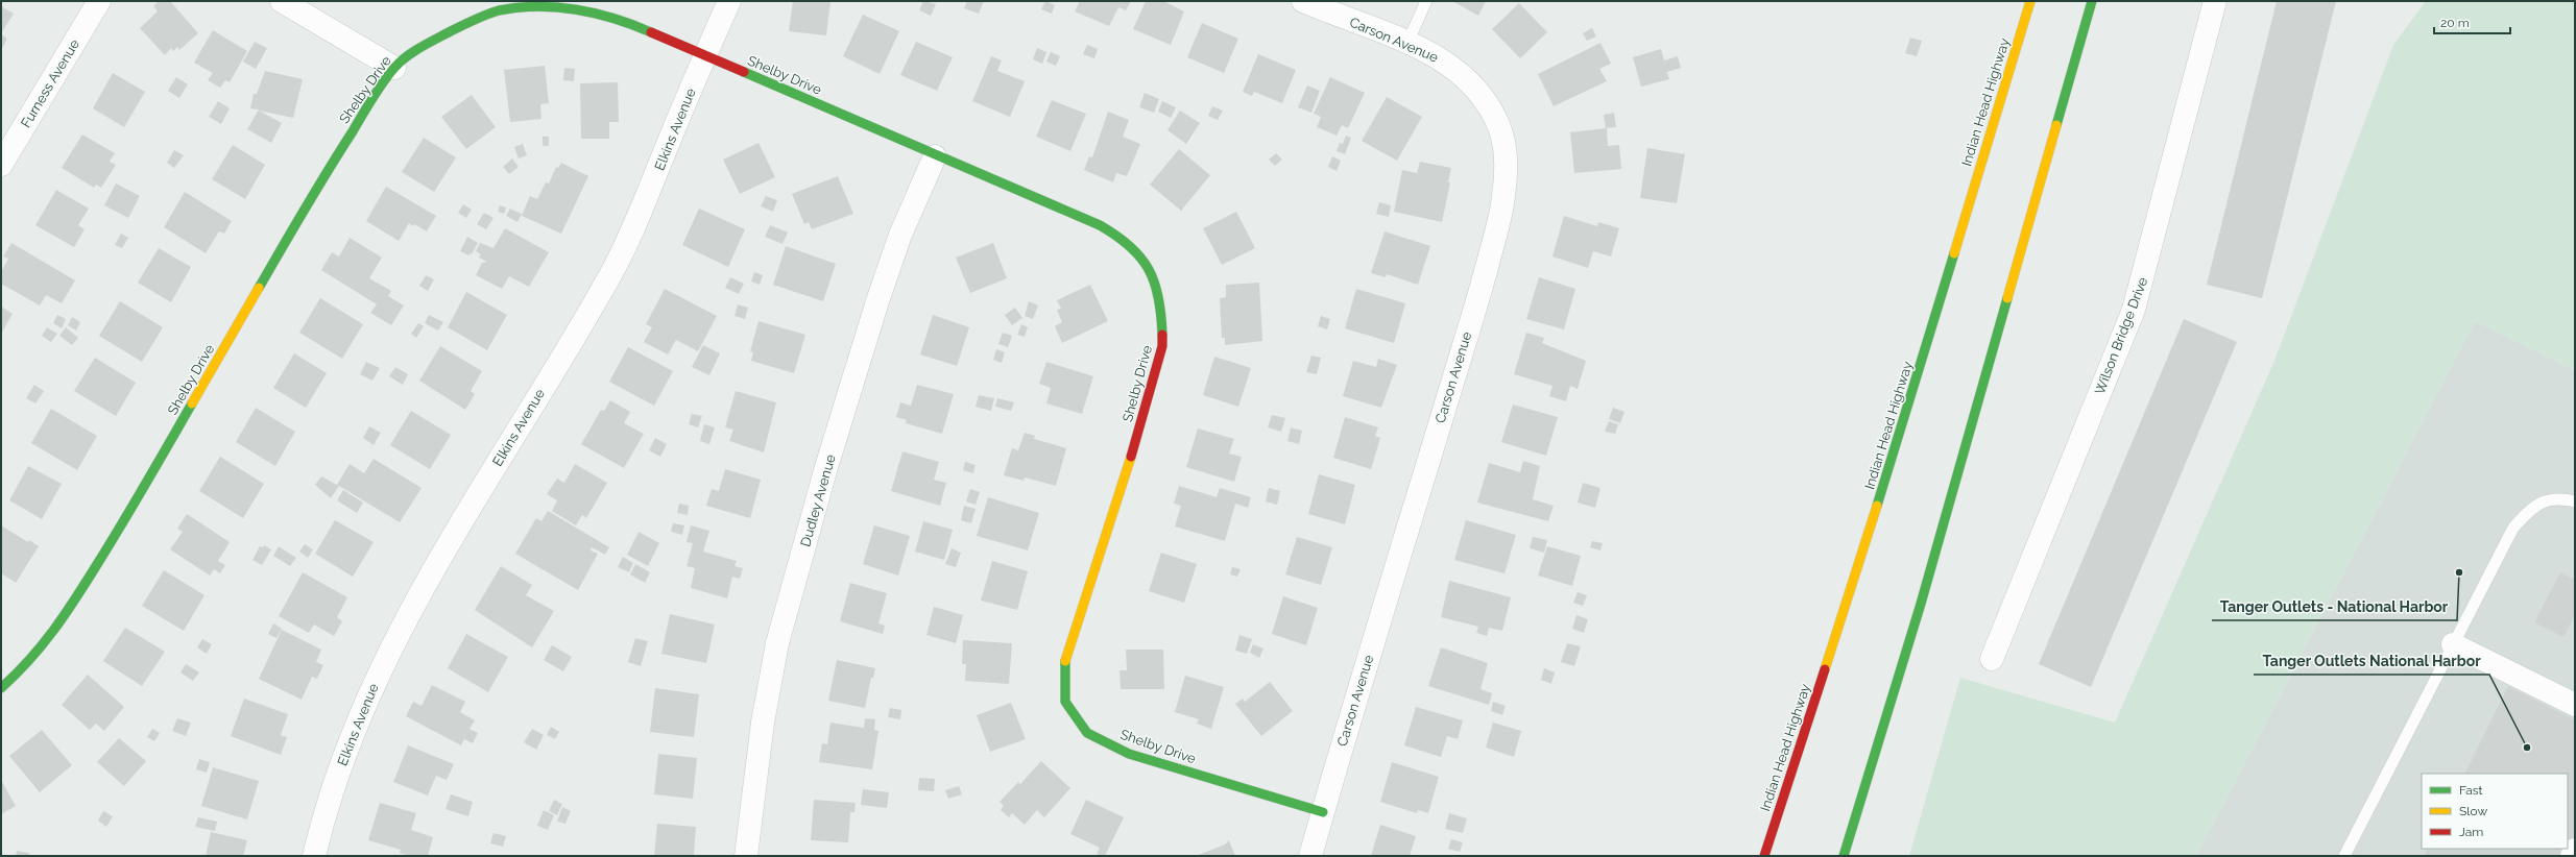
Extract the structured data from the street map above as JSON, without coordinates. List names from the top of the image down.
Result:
{
  "streets": {
    "main road": ["Shelby Drive", "Indian Head Highway"],
    "street": [
      "Carson Avenue",
      "Furness Avenue",
      "Elkins Avenue",
      "Wilson Bridge Drive",
      "Dudley Avenue"
    ]
  },
  "crossings": [
    ["Carson Avenue", "Shelby Drive"],
    ["Shelby Drive", "Elkins Avenue"],
    ["Shelby Drive", "Dudley Avenue"]
  ],
  "places": ["Tanger Outlets - National Harbor", "Tanger Outlets National Harbor"],
  "legend": ["Fast", "Slow", "Jam"],
  "scale_bar": "20 m"
}
